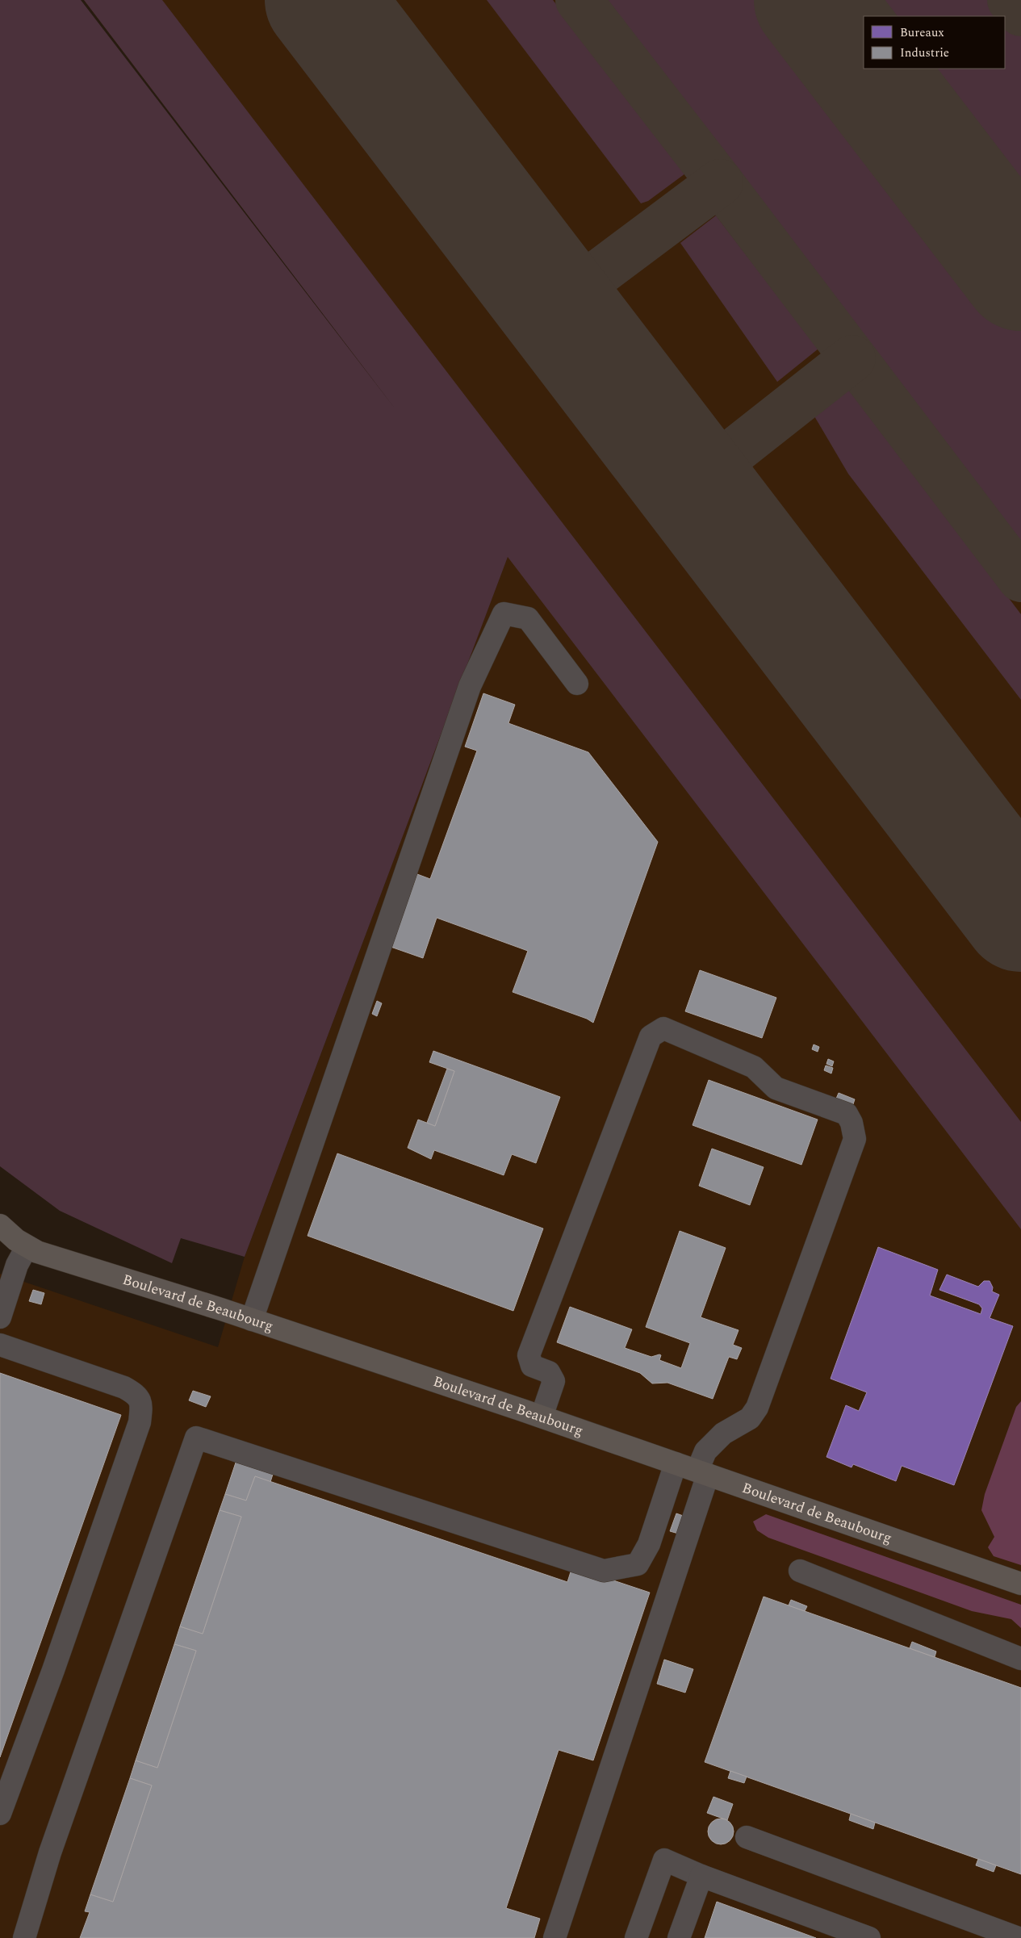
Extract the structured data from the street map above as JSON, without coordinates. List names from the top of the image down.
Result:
{
  "streets": {
    "main road": ["Boulevard de Beaubourg"]
  },
  "legend": ["Bureaux", "Industrie"]
}
